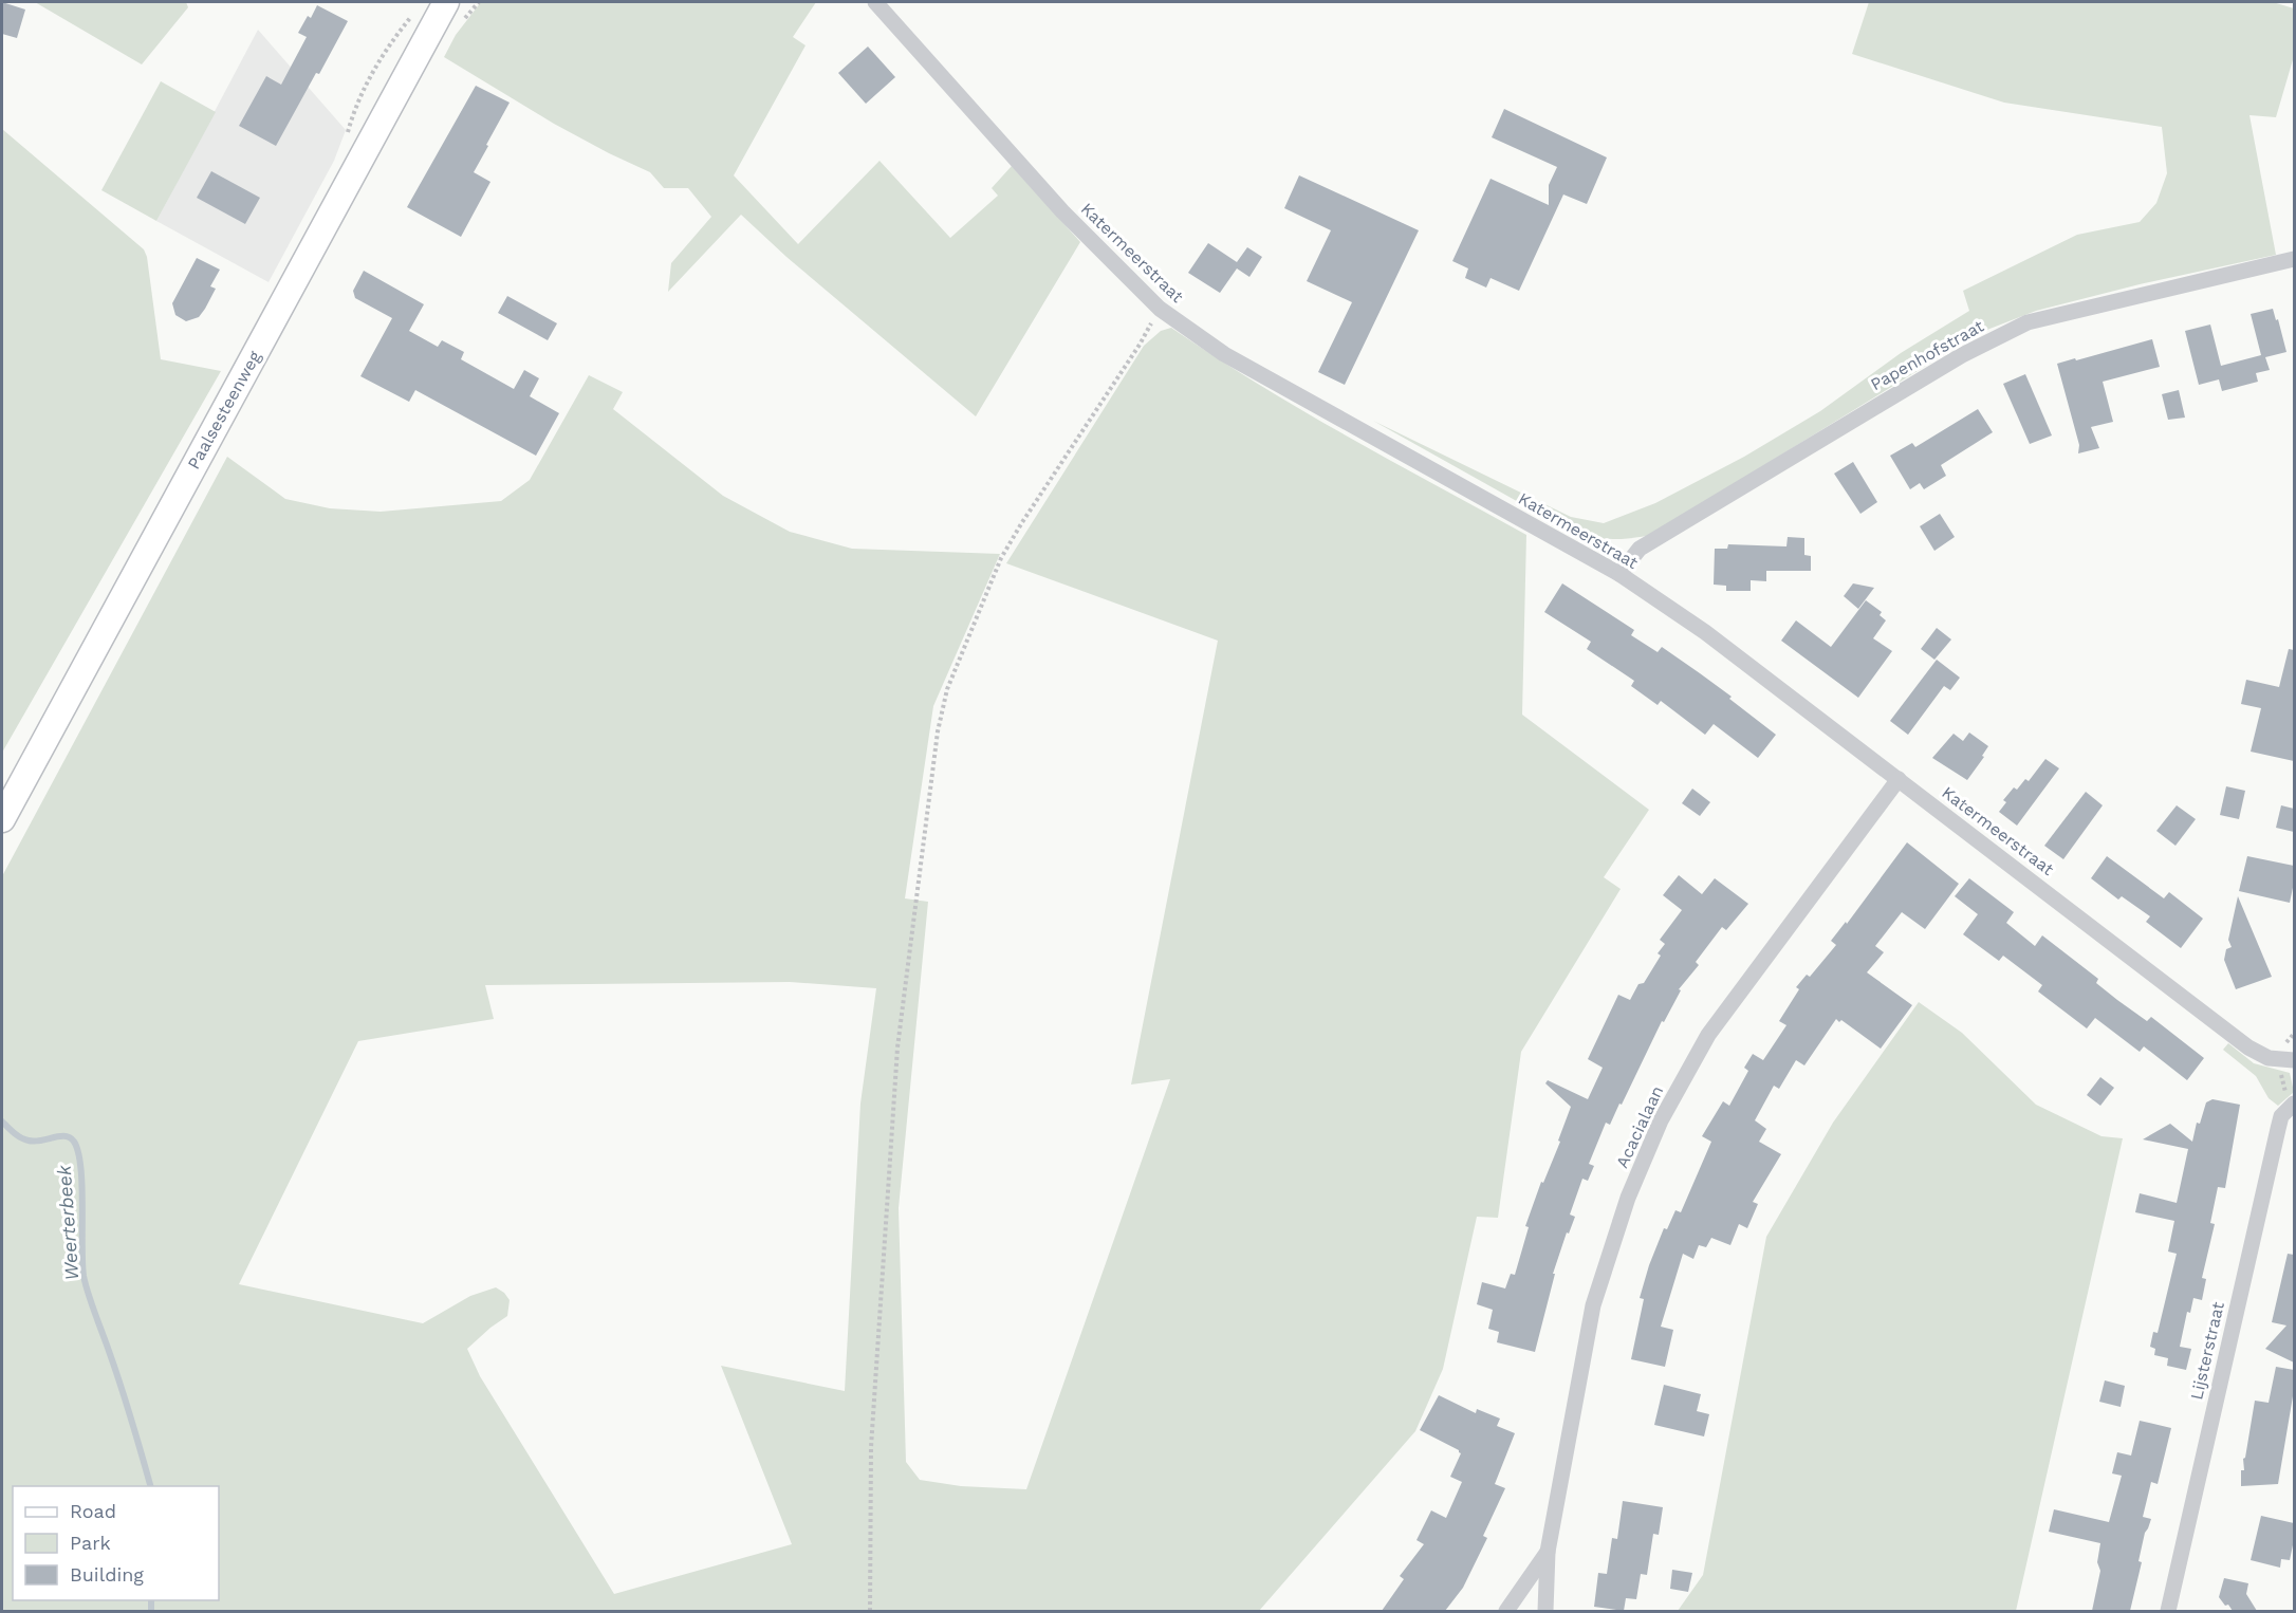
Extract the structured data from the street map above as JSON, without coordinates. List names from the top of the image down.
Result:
{
  "streets": {
    "main road": ["Paalsesteenweg"],
    "street": [
      "Katermeerstraat",
      "Papenhofstraat",
      "Acacialaan",
      "Lijsterstraat"
    ]
  },
  "crossings": [
    ["Katermeerstraat", "Papenhofstraat"],
    ["Katermeerstraat", "Acacialaan"]
  ],
  "water": ["Weerterbeek"],
  "legend": ["Road", "Park", "Building"]
}
